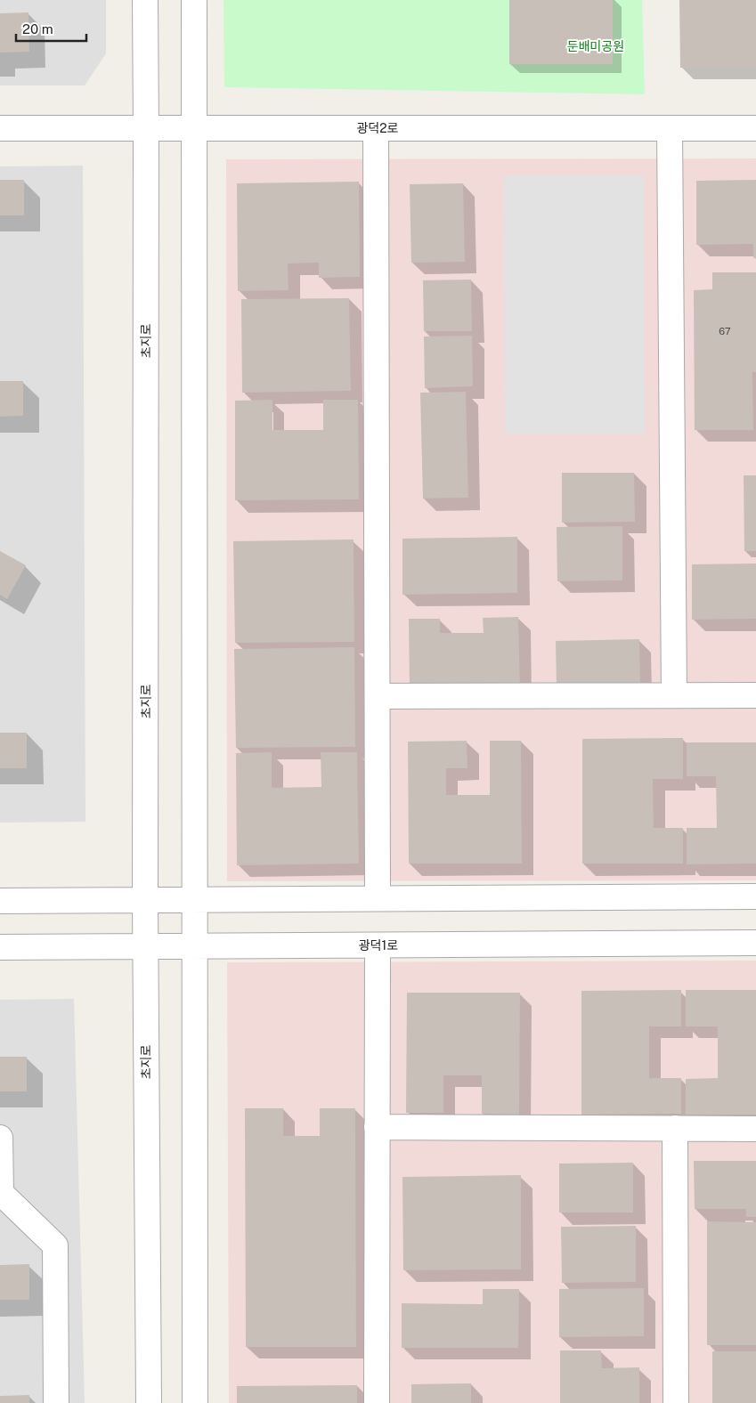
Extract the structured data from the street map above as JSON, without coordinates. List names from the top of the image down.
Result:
{
  "streets": {
    "street": ["광덕2로", "초지로", "광덕1로"]
  },
  "crossings": [
    ["광덕2로", "초지로"],
    ["초지로", "광덕1로"]
  ],
  "parks": ["둔배미공원"],
  "house_numbers": ["67"],
  "scale_bar": "20 m"
}
